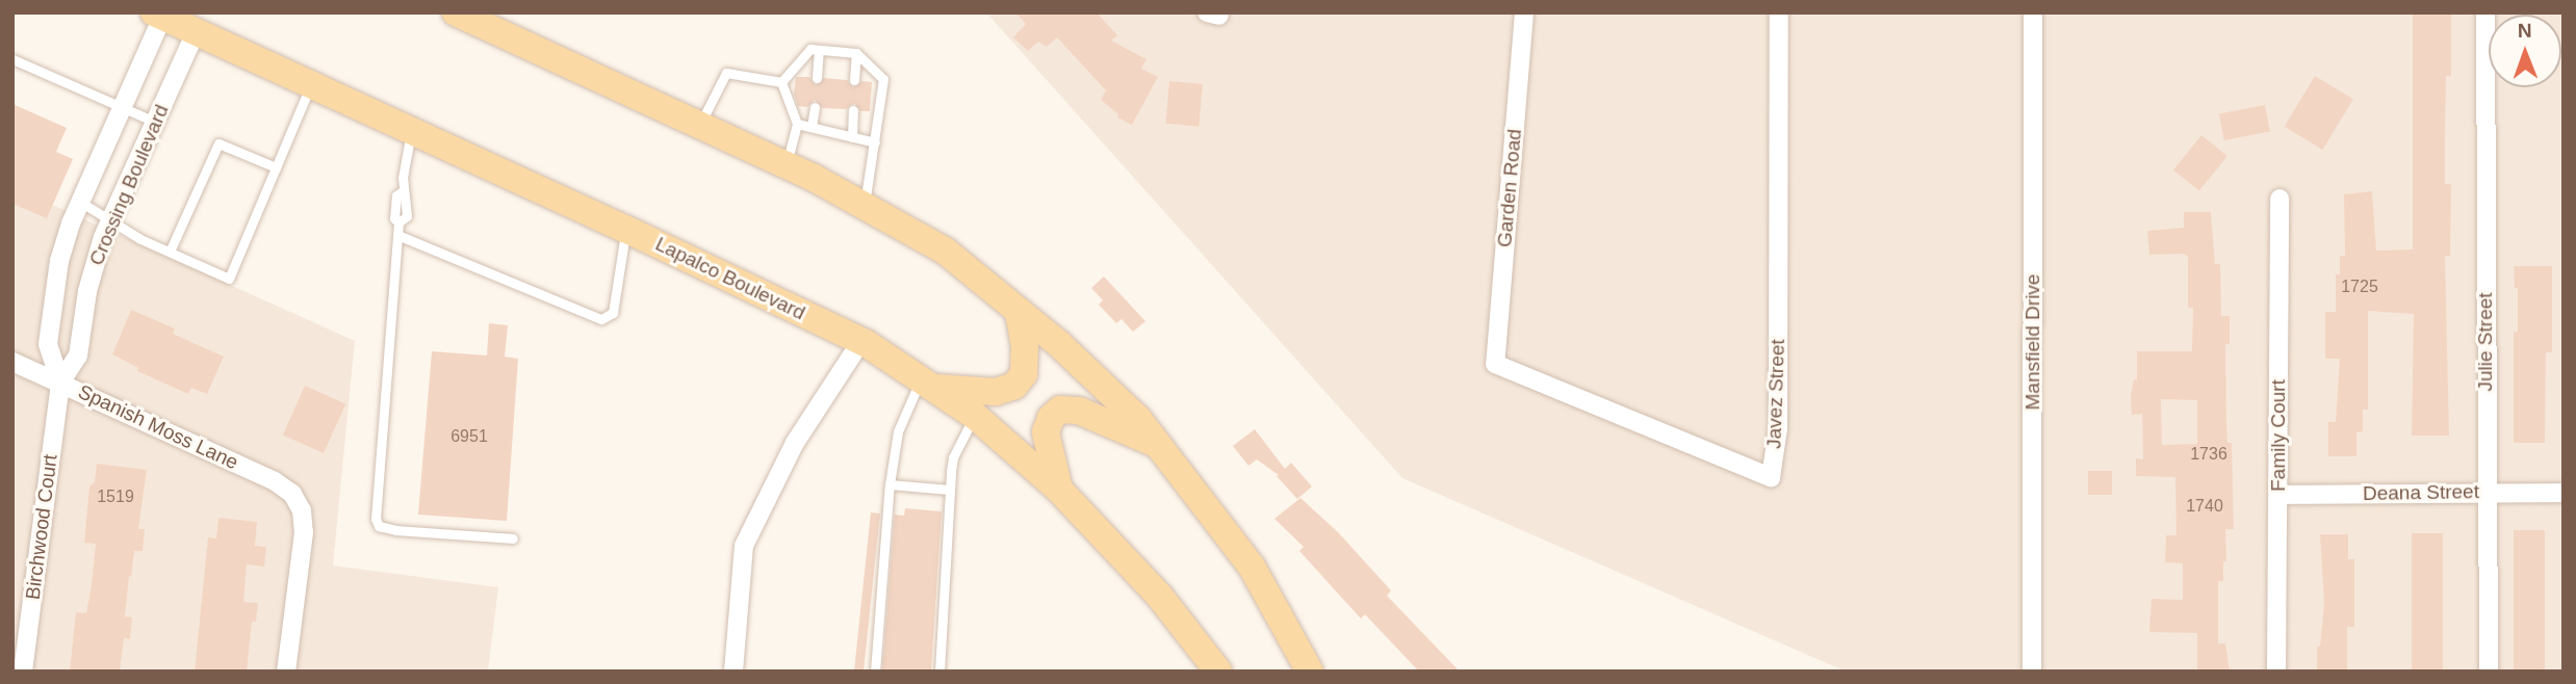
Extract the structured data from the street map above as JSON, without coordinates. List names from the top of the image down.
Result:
{
  "streets": {
    "main road": ["Lapalco Boulevard"],
    "street": [
      "Crossing Boulevard",
      "Garden Road",
      "Mansfield Drive",
      "Julie Street",
      "Javez Street",
      "Spanish Moss Lane",
      "Family Court",
      "Deana Street",
      "Birchwood Court"
    ]
  },
  "crossings": [
    ["Crossing Boulevard", "Lapalco Boulevard"],
    ["Crossing Boulevard", "Spanish Moss Lane"],
    ["Crossing Boulevard", "Birchwood Court"],
    ["Garden Road", "Javez Street"],
    ["Julie Street", "Deana Street"],
    ["Spanish Moss Lane", "Birchwood Court"],
    ["Family Court", "Deana Street"]
  ],
  "house_numbers": [
    "1725",
    "6951",
    "1736",
    "1519",
    "1740"
  ],
  "north": "top"
}
